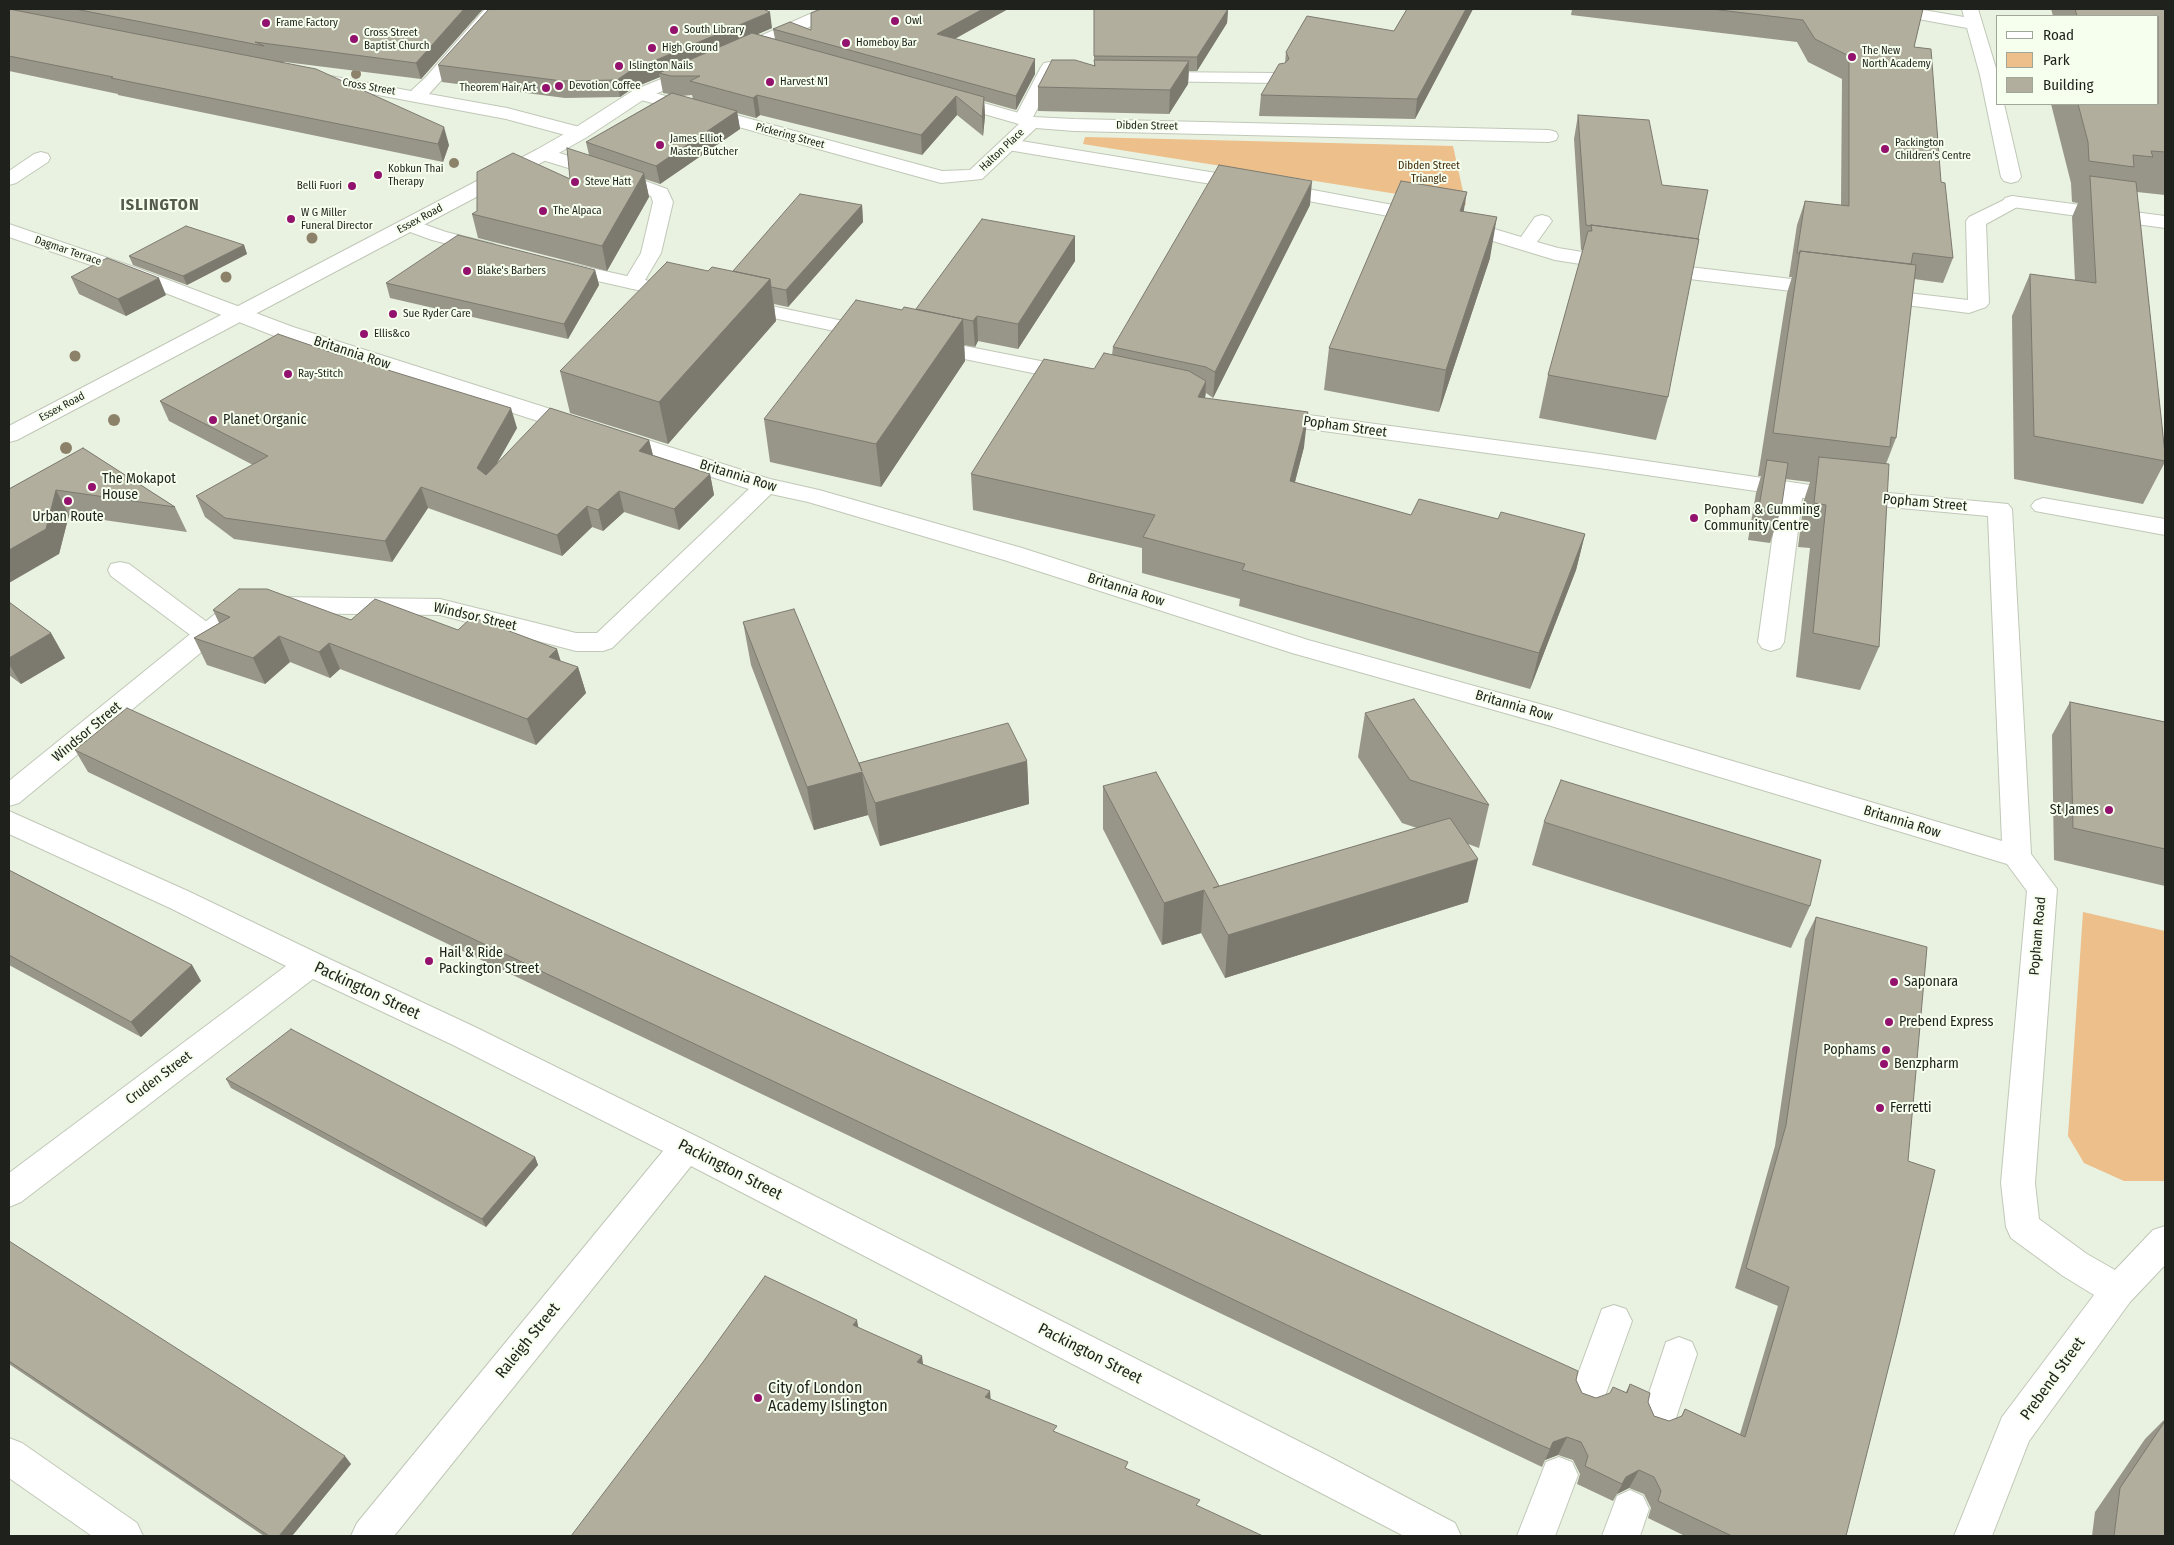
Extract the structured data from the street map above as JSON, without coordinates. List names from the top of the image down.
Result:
{
  "streets": {
    "street": [
      "Cross Street",
      "Dibden Street",
      "Pickering Street",
      "Halton Place",
      "Essex Road",
      "Dagmar Terrace",
      "Britannia Row",
      "Popham Street",
      "Windsor Street",
      "Popham Road",
      "Packington Street",
      "Cruden Street",
      "Raleigh Street",
      "Prebend Street"
    ]
  },
  "crossings": [
    ["Cross Street", "Essex Road"],
    ["Dibden Street", "Halton Place"],
    ["Pickering Street", "Halton Place"],
    ["Pickering Street", "Essex Road"],
    ["Essex Road", "Dagmar Terrace"],
    ["Essex Road", "Britannia Row"],
    ["Dagmar Terrace", "Britannia Row"],
    ["Britannia Row", "Popham Street"],
    ["Britannia Row", "Windsor Street"],
    ["Britannia Row", "Popham Road"],
    ["Popham Street", "Popham Road"],
    ["Popham Road", "Prebend Street"],
    ["Packington Street", "Cruden Street"],
    ["Packington Street", "Raleigh Street"]
  ],
  "districts": ["ISLINGTON"],
  "parks": ["Dibden Street Triangle"],
  "places": [
    "Owl",
    "Frame Factory",
    "South Library",
    "Cross Street Baptist Church",
    "Homeboy Bar",
    "High Ground",
    "The New North Academy",
    "Islington Nails",
    "Harvest N1",
    "Devotion Coffee",
    "Theorem Hair Art",
    "James Elliot Master Butcher",
    "Packington Children's Centre",
    "Kobkun Thai Therapy",
    "Steve Hatt",
    "Belli Fuori",
    "The Alpaca",
    "W G Miller Funeral Director",
    "Blake's Barbers",
    "Sue Ryder Care",
    "Ellis&co",
    "Ray-Stitch",
    "Planet Organic",
    "The Mokapot House",
    "Urban Route",
    "Popham & Cumming Community Centre",
    "St James",
    "Hail & Ride Packington Street",
    "Saponara",
    "Prebend Express",
    "Pophams",
    "Benzpharm",
    "Ferretti",
    "City of London Academy Islington"
  ],
  "legend": ["Road", "Park", "Building"]
}
